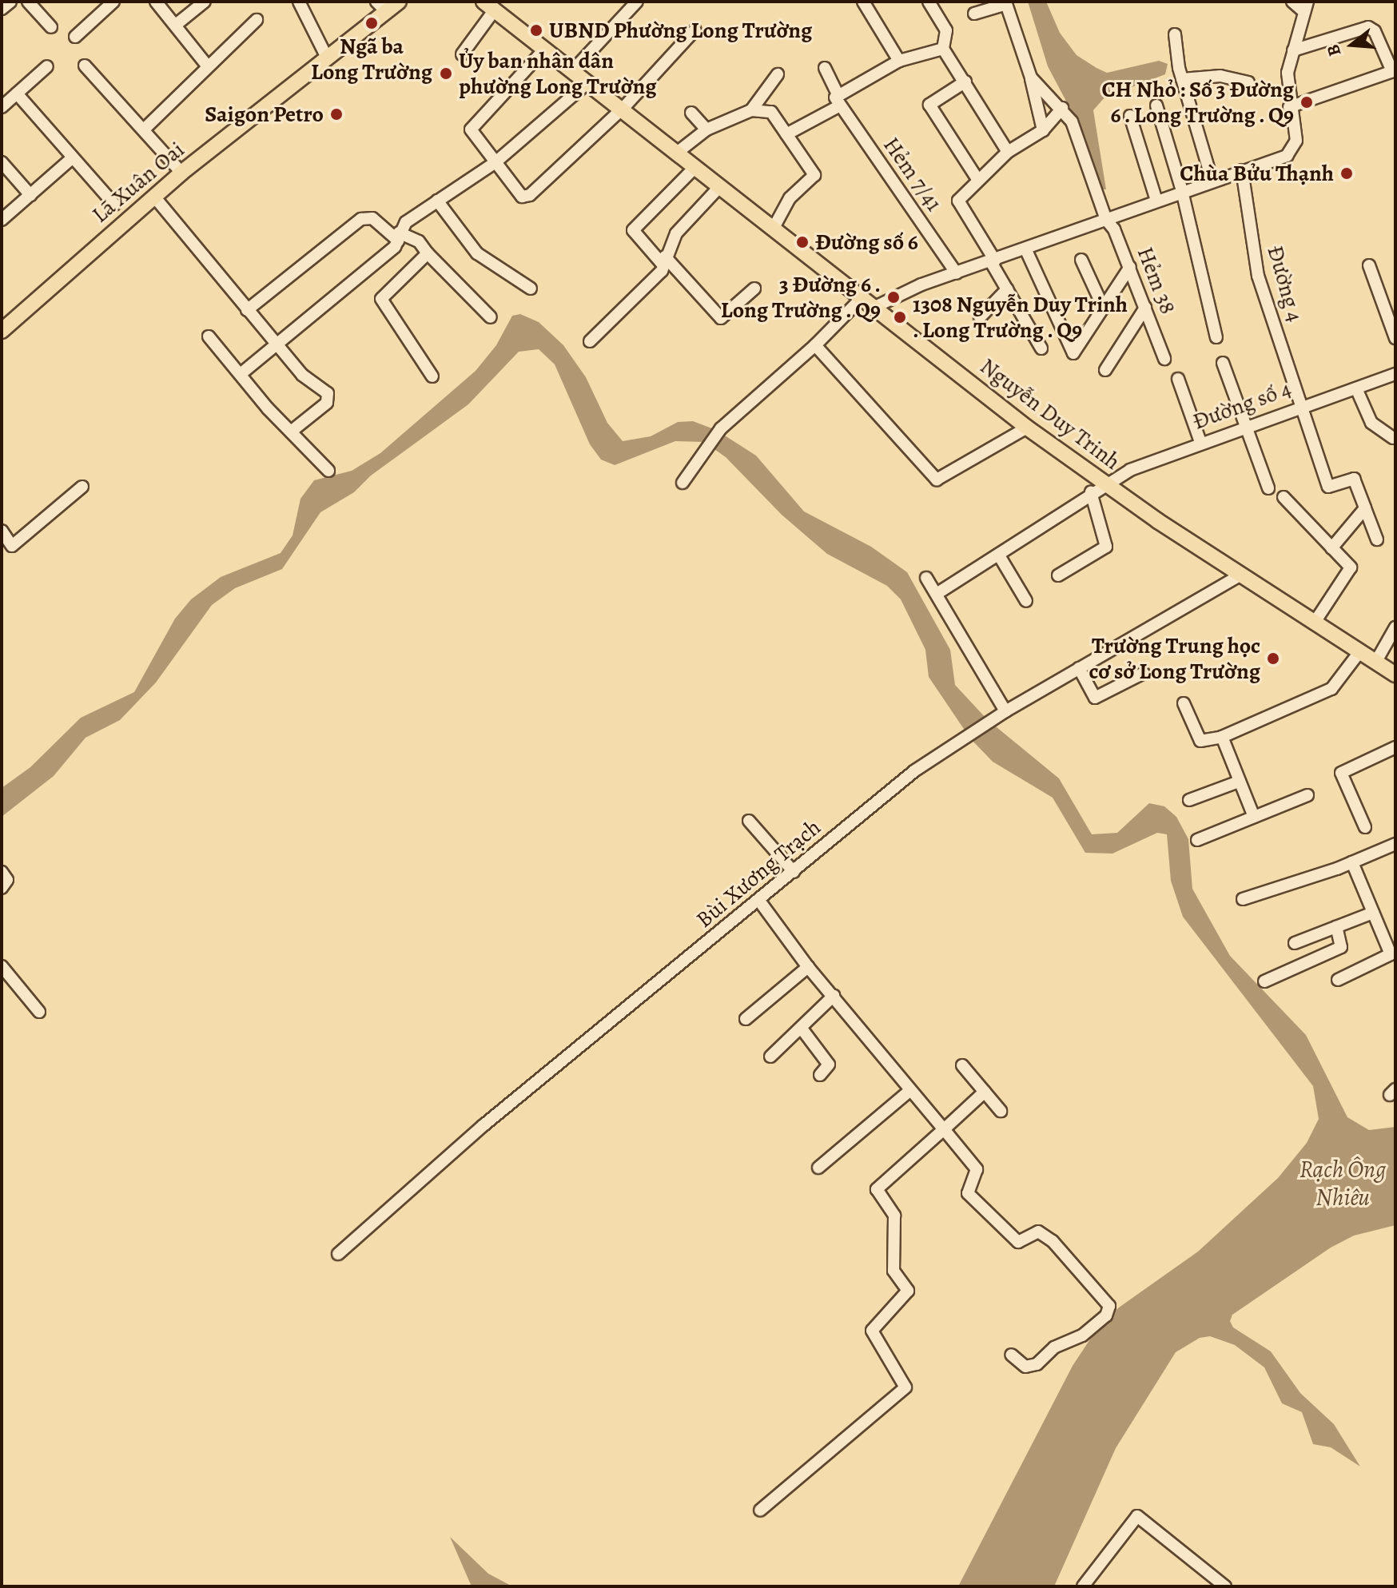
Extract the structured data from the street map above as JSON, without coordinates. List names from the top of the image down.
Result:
{
  "streets": {
    "main road": ["Lã Xuân Oai", "Nguyễn Duy Trinh"],
    "street": [
      "Hẻm 7/41",
      "Hẻm 38",
      "Đường 4",
      "Đường số 4",
      "Bùi Xương Trạch"
    ]
  },
  "crossings": [
    ["Đường 4", "Đường số 4"],
    ["Đường số 4", "Nguyễn Duy Trinh"],
    ["Nguyễn Duy Trinh", "Bùi Xương Trạch"]
  ],
  "water": ["Rạch Ông Nhiêu"],
  "places": [
    "Ngã ba Long Trường",
    "UBND Phường Long Trường",
    "Ủy ban nhân dân phường Long Trường",
    "CH Nhỏ : Số 3 Đường 6 . Long Trường . Q9",
    "Saigon Petro",
    "Chùa Bửu Thạnh",
    "Đường số 6",
    "3 Đường 6 . Long Trường . Q9",
    "1308 Nguyễn Duy Trinh . Long Trường . Q9",
    "Trường Trung học cơ sở Long Trường"
  ],
  "north": "left"
}
